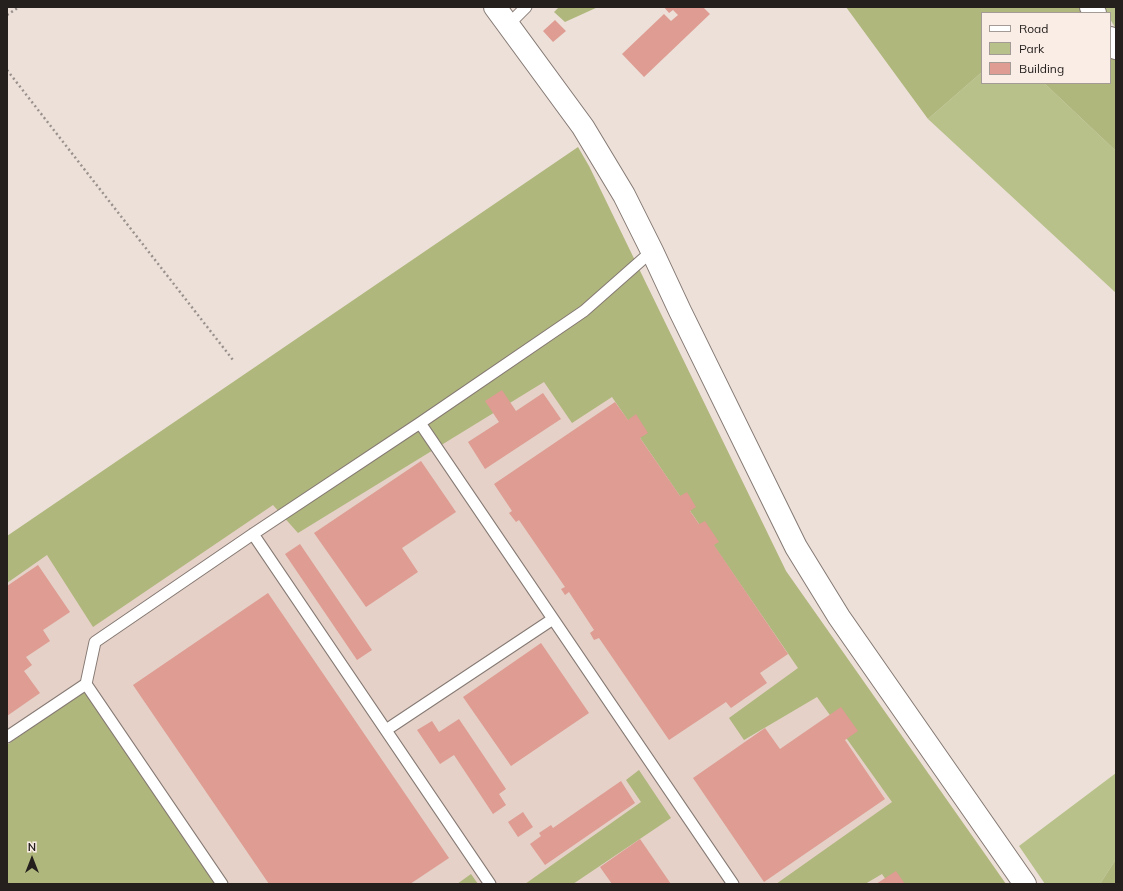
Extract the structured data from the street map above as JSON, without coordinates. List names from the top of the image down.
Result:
{
  "legend": ["Road", "Park", "Building"],
  "north": "top"
}
